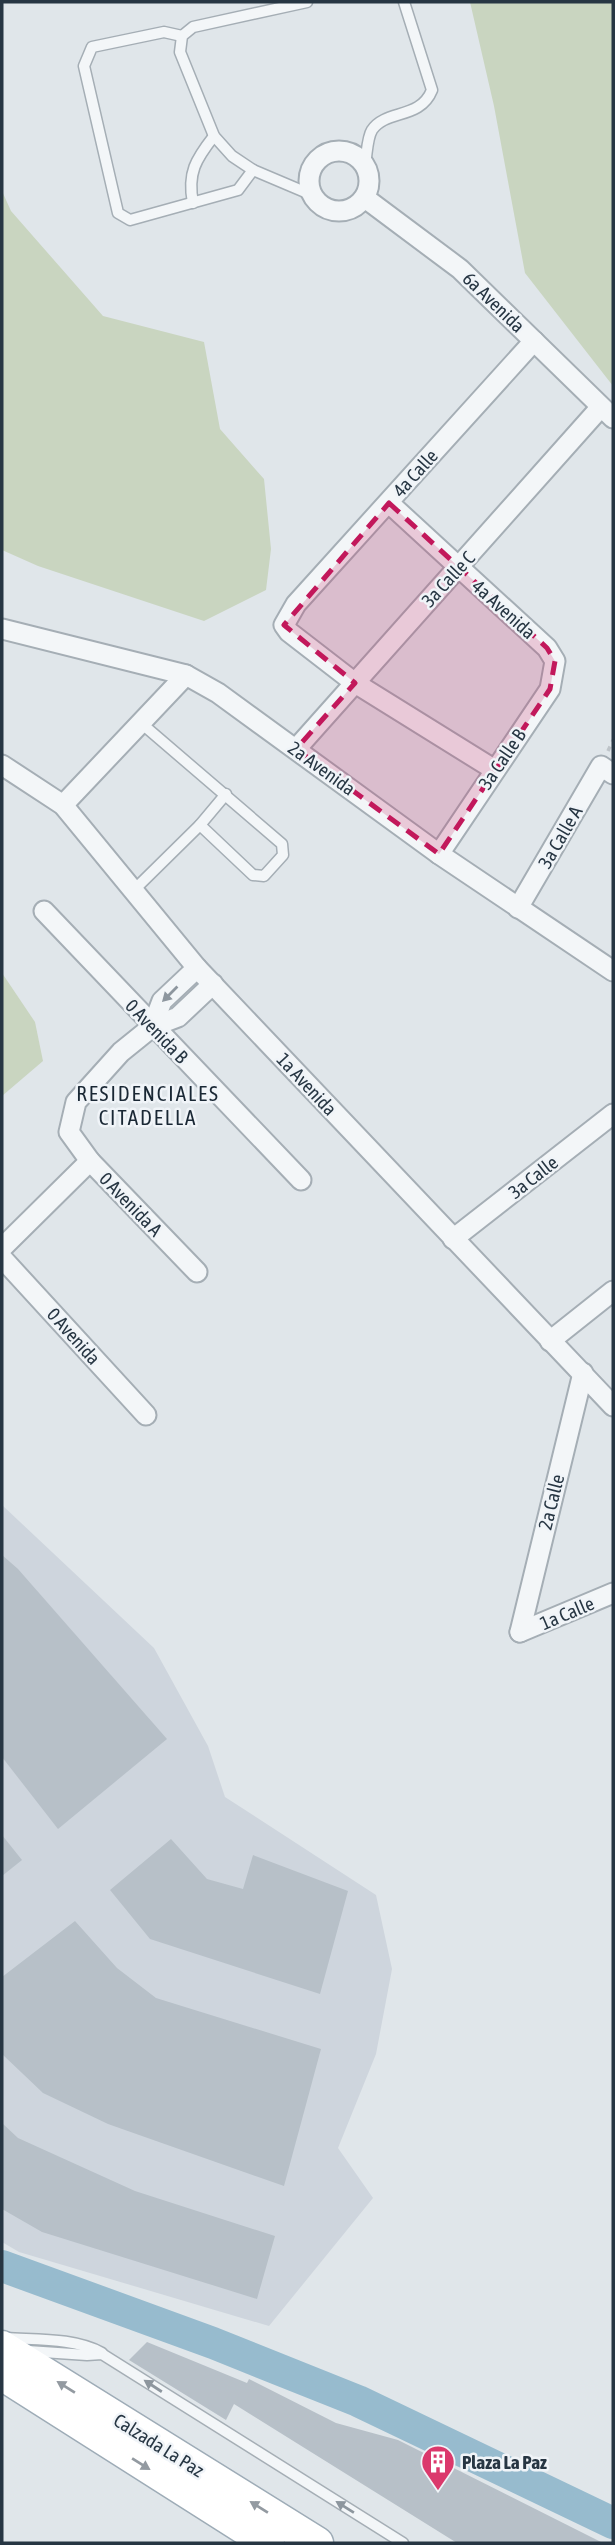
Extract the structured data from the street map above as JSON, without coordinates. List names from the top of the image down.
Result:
{
  "streets": {
    "main road": ["Calzada La Paz"],
    "street": [
      "6a Avenida",
      "4a Calle",
      "3a Calle C",
      "4a Avenida",
      "3a Calle B",
      "2a Avenida",
      "3a Calle A",
      "0 Avenida B",
      "1a Avenida",
      "3a Calle",
      "0 Avenida A",
      "0 Avenida",
      "2a Calle",
      "1a Calle"
    ]
  },
  "crossings": [
    ["6a Avenida", "4a Calle"],
    ["6a Avenida", "3a Calle C"],
    ["4a Calle", "3a Calle C"],
    ["4a Calle", "4a Avenida"],
    ["3a Calle C", "4a Avenida"],
    ["3a Calle C", "2a Avenida"],
    ["4a Avenida", "3a Calle B"],
    ["3a Calle B", "2a Avenida"],
    ["2a Avenida", "3a Calle A"],
    ["0 Avenida B", "0 Avenida A"],
    ["1a Avenida", "3a Calle"],
    ["1a Avenida", "2a Calle"],
    ["2a Calle", "1a Calle"]
  ],
  "districts": ["RESIDENCIALES CITADELLA"],
  "places": {
    "building": ["Plaza La Paz"]
  }
}
